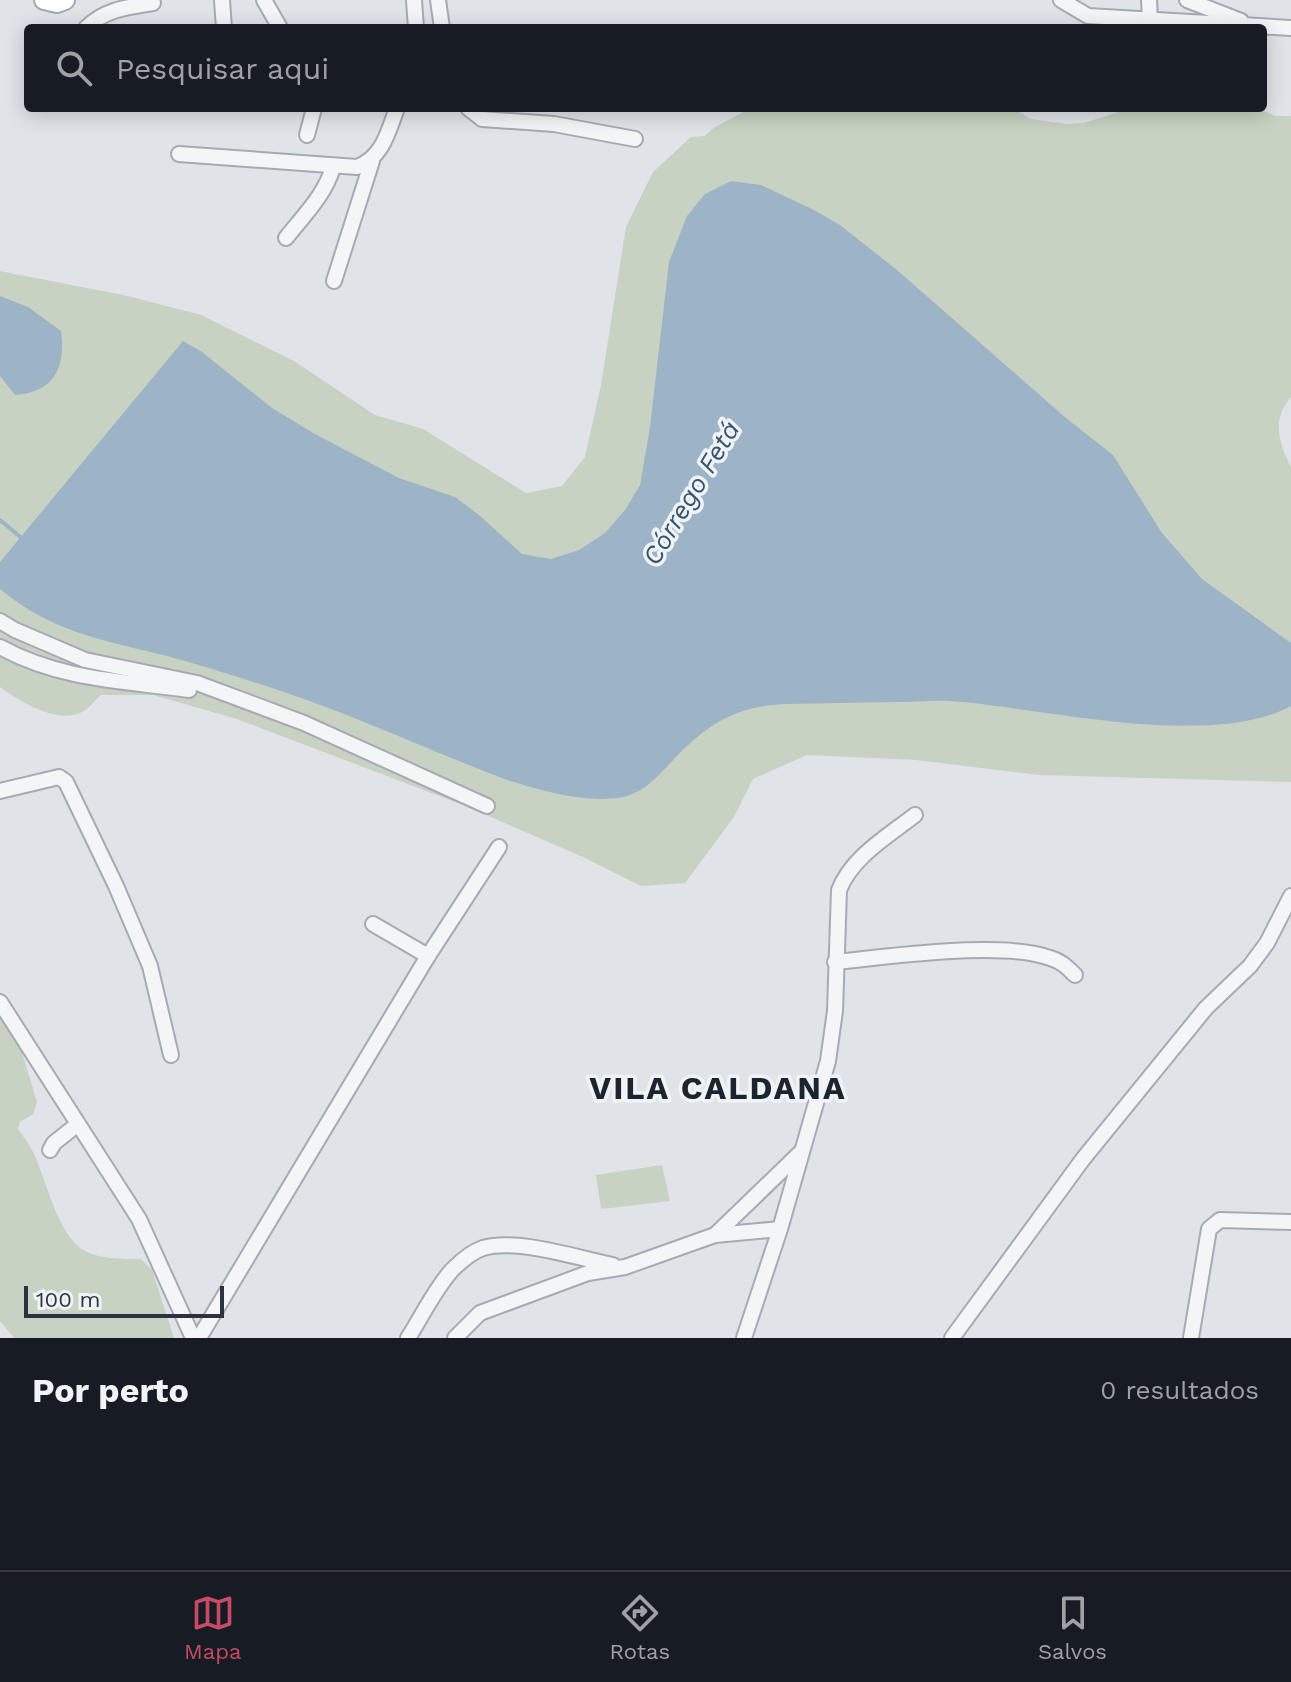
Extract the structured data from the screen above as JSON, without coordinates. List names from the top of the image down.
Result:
{
  "districts": ["VILA CALDANA"],
  "water": ["Córrego Fetá"],
  "scale_bar": "100 m",
  "page": {
    "search": "Pesquisar aqui",
    "scale": "100 m",
    "heading": ["Por perto", "0 resultados"],
    "nav": ["Mapa", "Rotas", "Salvos"]
  }
}
